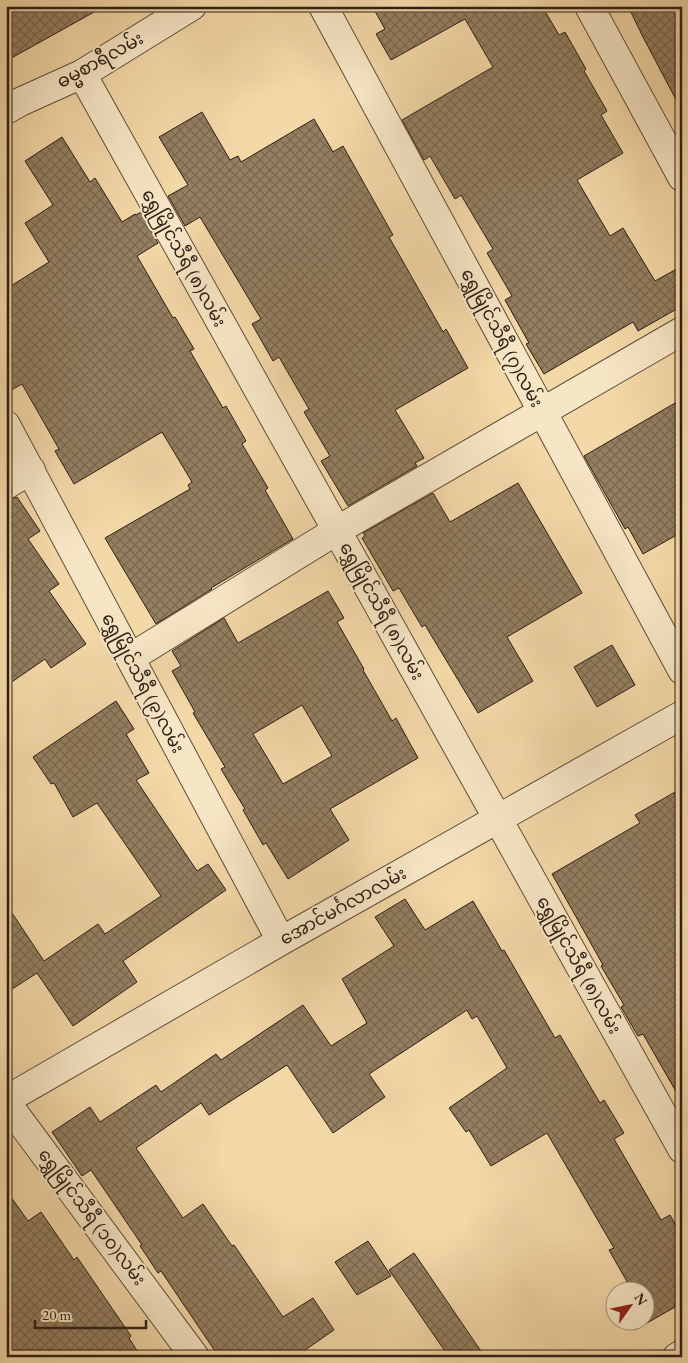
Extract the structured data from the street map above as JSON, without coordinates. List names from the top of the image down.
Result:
{
  "streets": {
    "street": [
      "ဓမ္မစာရီလမ်း",
      "ရွှေမြိုင်သီရီ (၈)လမ်း",
      "ရွှေမြိုင်သီရီ (၇)လမ်း",
      "ရွှေမြိုင်သီရီ (၉)လမ်း",
      "အောင်မင်္ဂလာလမ်း",
      "ရွှေမြိုင်သီရီ (၁၀)လမ်း"
    ]
  },
  "crossings": [
    ["ဓမ္မစာရီလမ်း", "ရွှေမြိုင်သီရီ (၈)လမ်း"],
    ["ရွှေမြိုင်သီရီ (၈)လမ်း", "အောင်မင်္ဂလာလမ်း"],
    ["ရွှေမြိုင်သီရီ (၉)လမ်း", "အောင်မင်္ဂလာလမ်း"],
    ["အောင်မင်္ဂလာလမ်း", "ရွှေမြိုင်သီရီ (၁၀)လမ်း"]
  ],
  "scale_bar": "20 m",
  "north": "top right"
}
